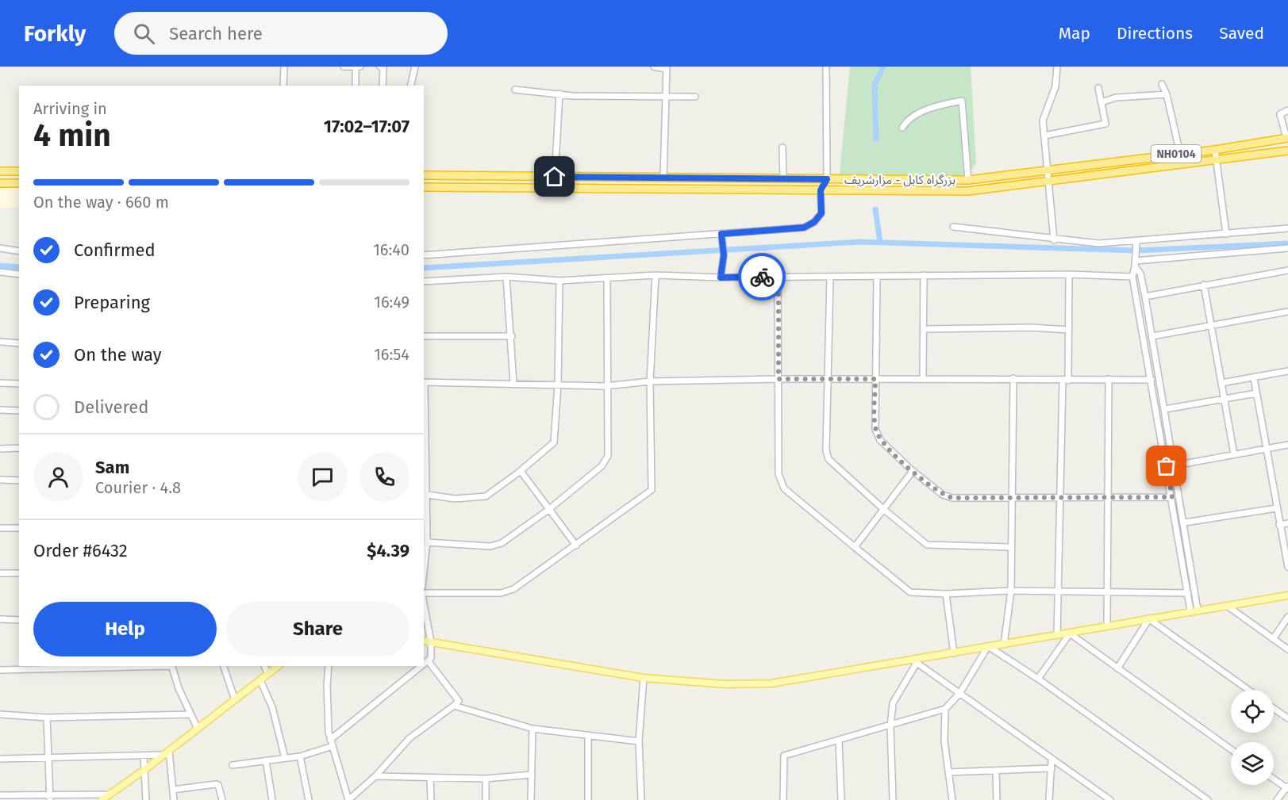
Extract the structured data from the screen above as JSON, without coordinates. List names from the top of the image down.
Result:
{
  "streets": {
    "highway": ["NH0104", "بزرگراه کابل - مزارشریف"]
  },
  "page": {
    "header": "Forkly",
    "search": "Search here",
    "nav": ["Map", "Directions", "Saved"],
    "heading": ["4 min", "Arriving in", "17:02–17:07"],
    "panel": [
      "Sam",
      "Courier · 4.8",
      "Order #6432",
      "$4.39"
    ],
    "bar": "On the way · 660 m",
    "list": [
      ["Confirmed", "16:40"],
      ["Preparing", "16:49"],
      ["On the way", "16:54"],
      "Delivered"
    ],
    "buttons": ["Help", "Share"]
  }
}
